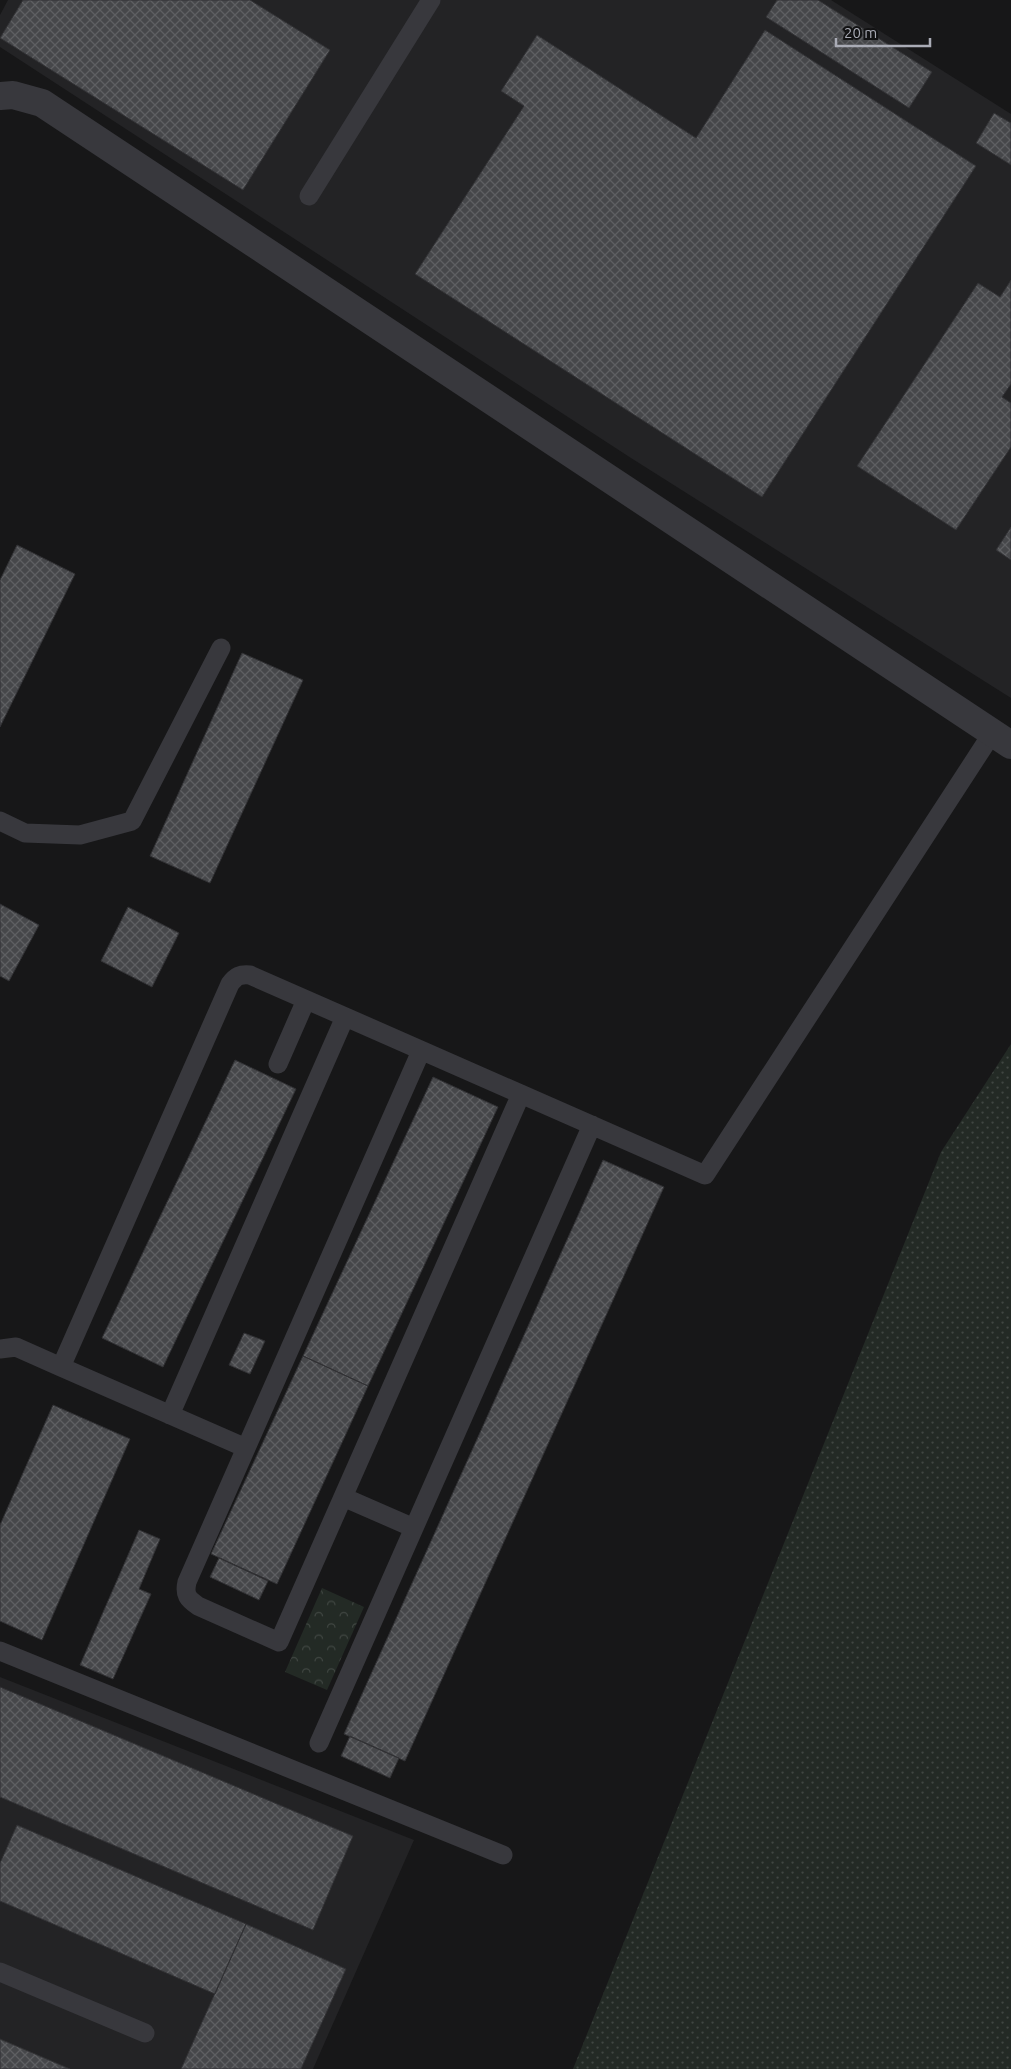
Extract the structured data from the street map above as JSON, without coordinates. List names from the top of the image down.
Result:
{
  "scale_bar": "20 m"
}
